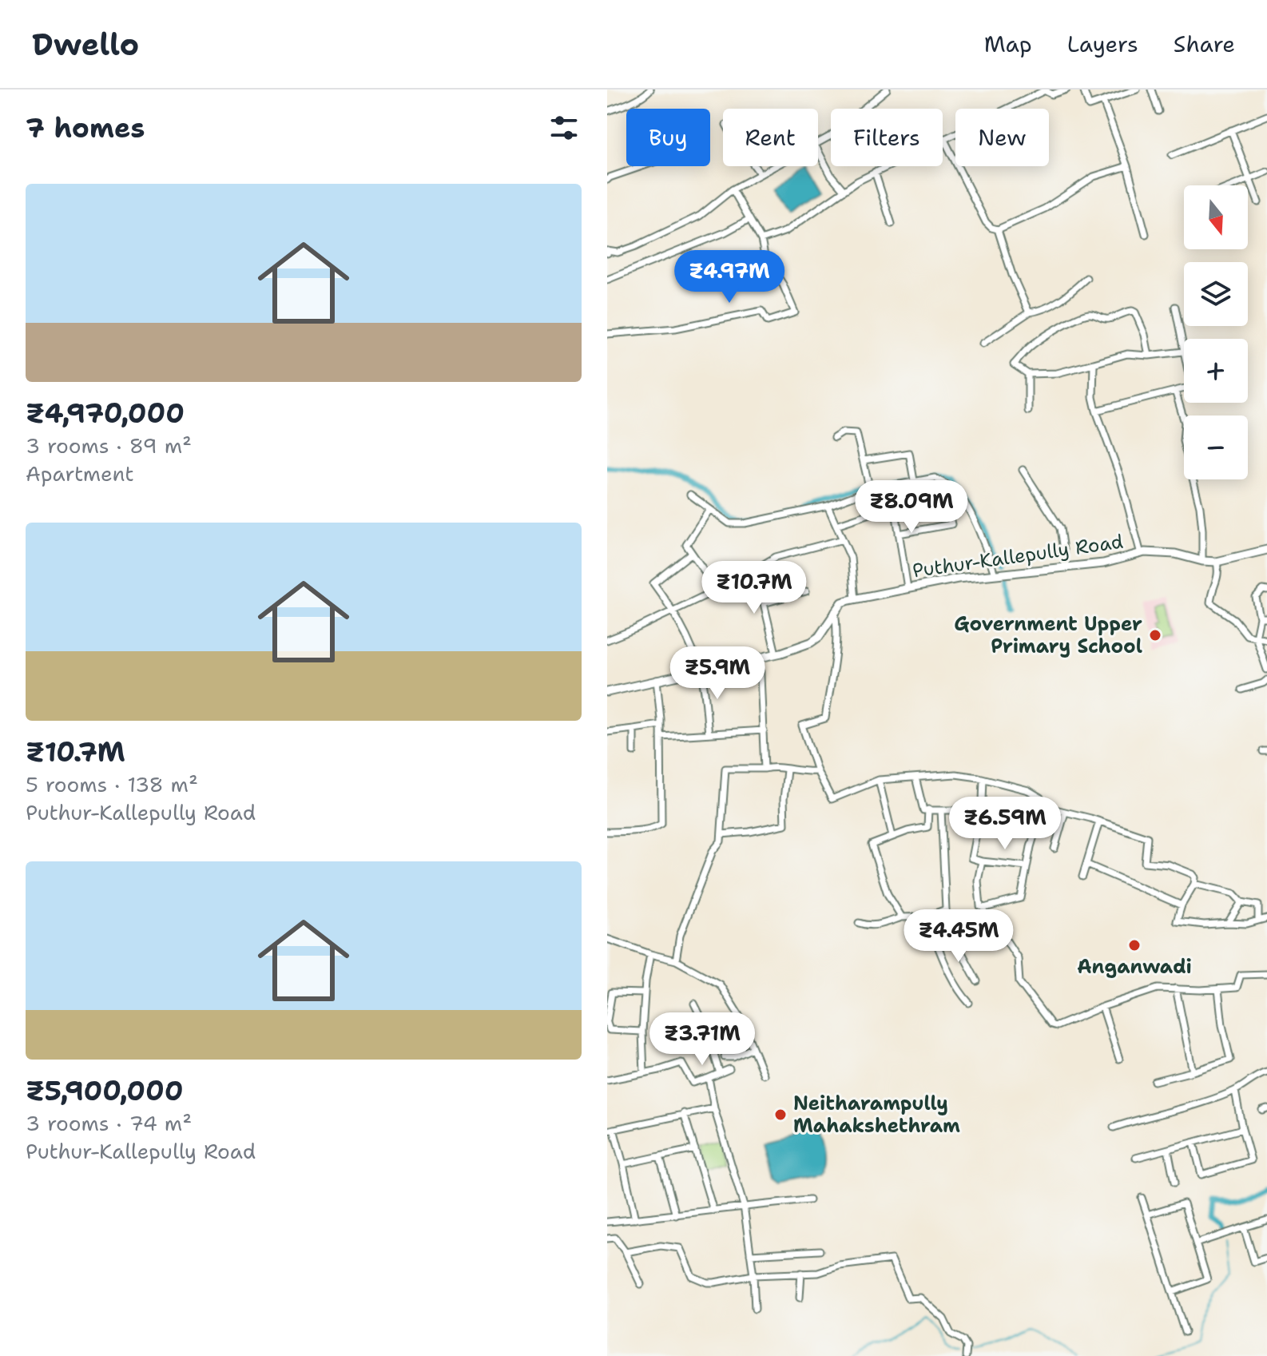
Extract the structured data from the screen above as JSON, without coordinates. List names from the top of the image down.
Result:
{
  "streets": {
    "main road": ["Puthur-Kallepully Road"]
  },
  "places": ["Government Upper Primary School", "Anganwadi", "Neitharampully Mahakshethram"],
  "north": "bottom",
  "page": {
    "header": "Dwello",
    "nav": ["Map", "Layers", "Share"],
    "heading": "7 homes",
    "chip": [
      "Buy",
      "Rent",
      "Filters",
      "New"
    ],
    "list": [
      {
        "name": "₹4,970,000",
        "note": "3 rooms · 89 m² · Apartment"
      },
      {
        "name": "₹10.7M",
        "note": "5 rooms · 138 m² · Puthur-Kallepully Road"
      },
      {
        "name": "₹5,900,000",
        "note": "3 rooms · 74 m² · Puthur-Kallepully Road"
      }
    ],
    "map_buttons": ["+", "−"],
    "price": [
      "₹4.97M",
      "₹8.09M",
      "₹10.7M",
      "₹5.9M",
      "₹6.59M",
      "₹4.45M",
      "₹3.71M"
    ]
  }
}
